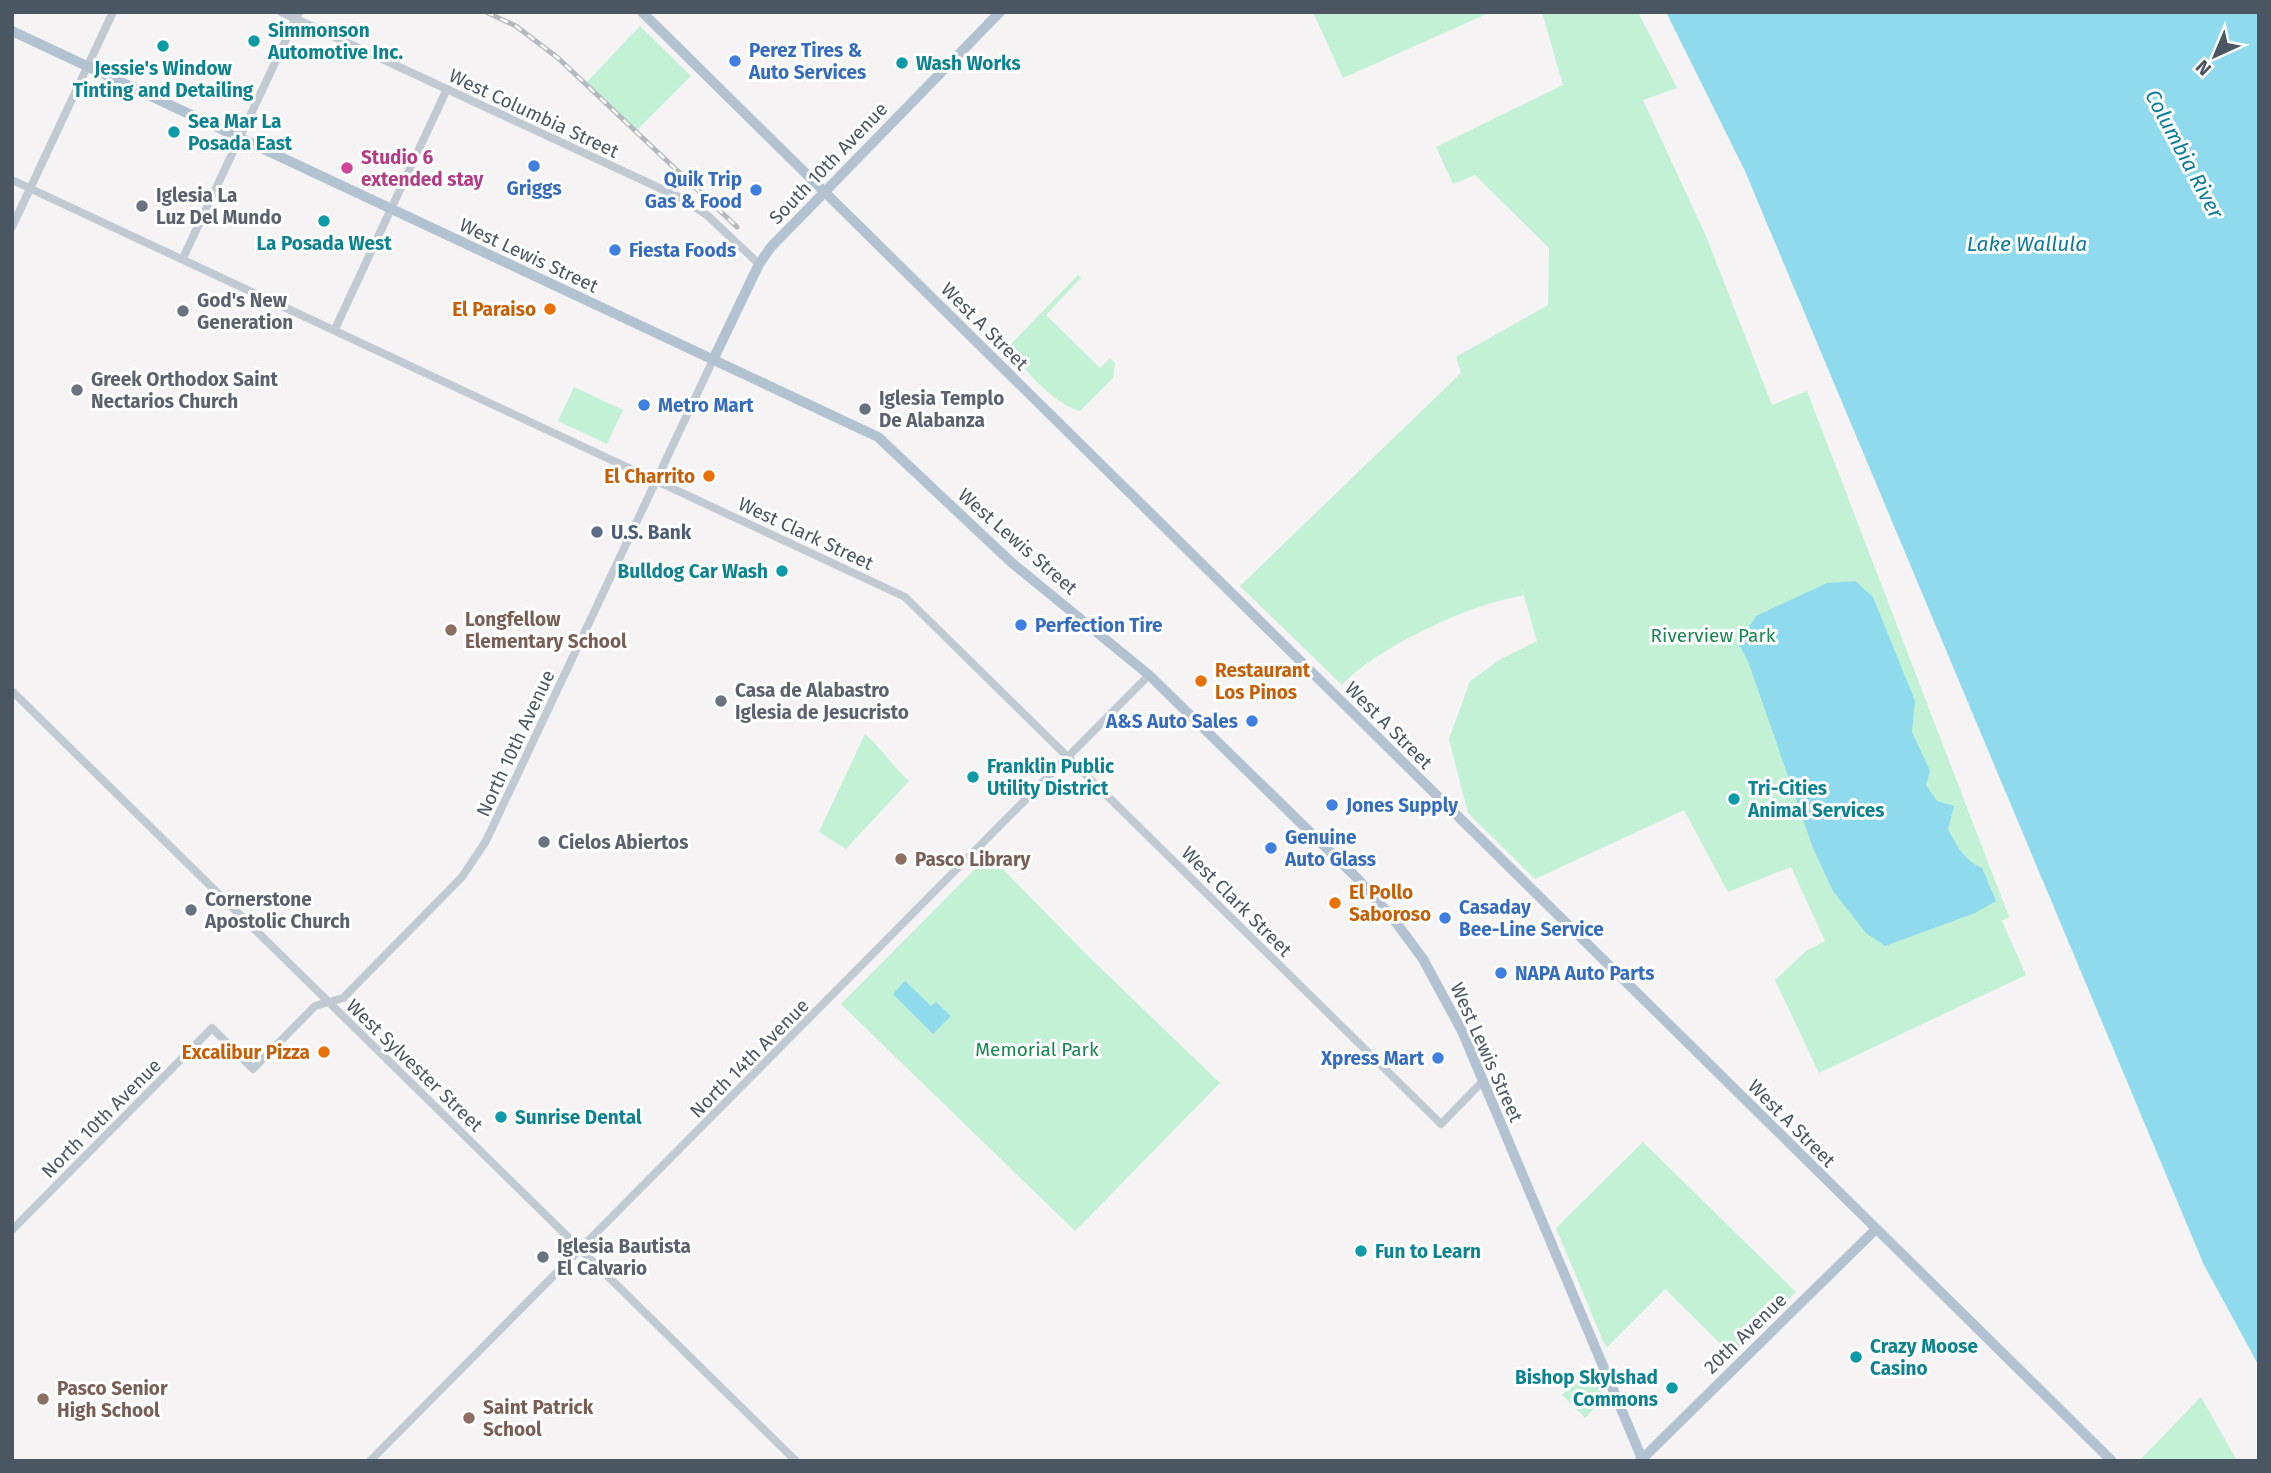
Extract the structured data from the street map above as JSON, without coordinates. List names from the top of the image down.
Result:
{
  "streets": {
    "main road": [
      "South 10th Avenue",
      "West Lewis Street",
      "West A Street",
      "20th Avenue"
    ],
    "street": [
      "West Columbia Street",
      "West Clark Street",
      "North 10th Avenue",
      "North 14th Avenue",
      "West Sylvester Street"
    ]
  },
  "crossings": [
    ["West Columbia Street", "South 10th Avenue"],
    ["South 10th Avenue", "West Lewis Street"],
    ["South 10th Avenue", "West A Street"],
    ["South 10th Avenue", "North 10th Avenue"],
    ["West Lewis Street", "West Clark Street"],
    ["West Lewis Street", "North 10th Avenue"],
    ["West Lewis Street", "North 14th Avenue"],
    ["West Lewis Street", "20th Avenue"],
    ["West A Street", "20th Avenue"],
    ["West Clark Street", "North 10th Avenue"],
    ["West Clark Street", "North 14th Avenue"],
    ["North 10th Avenue", "West Sylvester Street"],
    ["North 14th Avenue", "West Sylvester Street"]
  ],
  "water": ["Columbia River", "Lake Wallula"],
  "parks": ["Riverview Park", "Memorial Park"],
  "places": [
    "Simmonson Automotive Inc.",
    "Jessie's Window Tinting and Detailing",
    "Perez Tires & Auto Services",
    "Wash Works",
    "Sea Mar La Posada East",
    "Griggs",
    "Studio 6 extended stay",
    "Quik Trip Gas & Food",
    "Iglesia La Luz Del Mundo",
    "La Posada West",
    "Fiesta Foods",
    "El Paraiso",
    "God's New Generation",
    "Greek Orthodox Saint Nectarios Church",
    "Metro Mart",
    "Iglesia Templo De Alabanza",
    "El Charrito",
    "U.S. Bank",
    "Bulldog Car Wash",
    "Perfection Tire",
    "Longfellow Elementary School",
    "Restaurant Los Pinos",
    "Casa de Alabastro Iglesia de Jesucristo",
    "A&S Auto Sales",
    "Franklin Public Utility District",
    "Tri-Cities Animal Services",
    "Jones Supply",
    "Cielos Abiertos",
    "Genuine Auto Glass",
    "Pasco Library",
    "El Pollo Saboroso",
    "Cornerstone Apostolic Church",
    "Casaday Bee-Line Service",
    "NAPA Auto Parts",
    "Excalibur Pizza",
    "Xpress Mart",
    "Sunrise Dental",
    "Fun to Learn",
    "Iglesia Bautista El Calvario",
    "Crazy Moose Casino",
    "Bishop Skylshad Commons",
    "Pasco Senior High School",
    "Saint Patrick School"
  ],
  "north": "bottom left"
}
